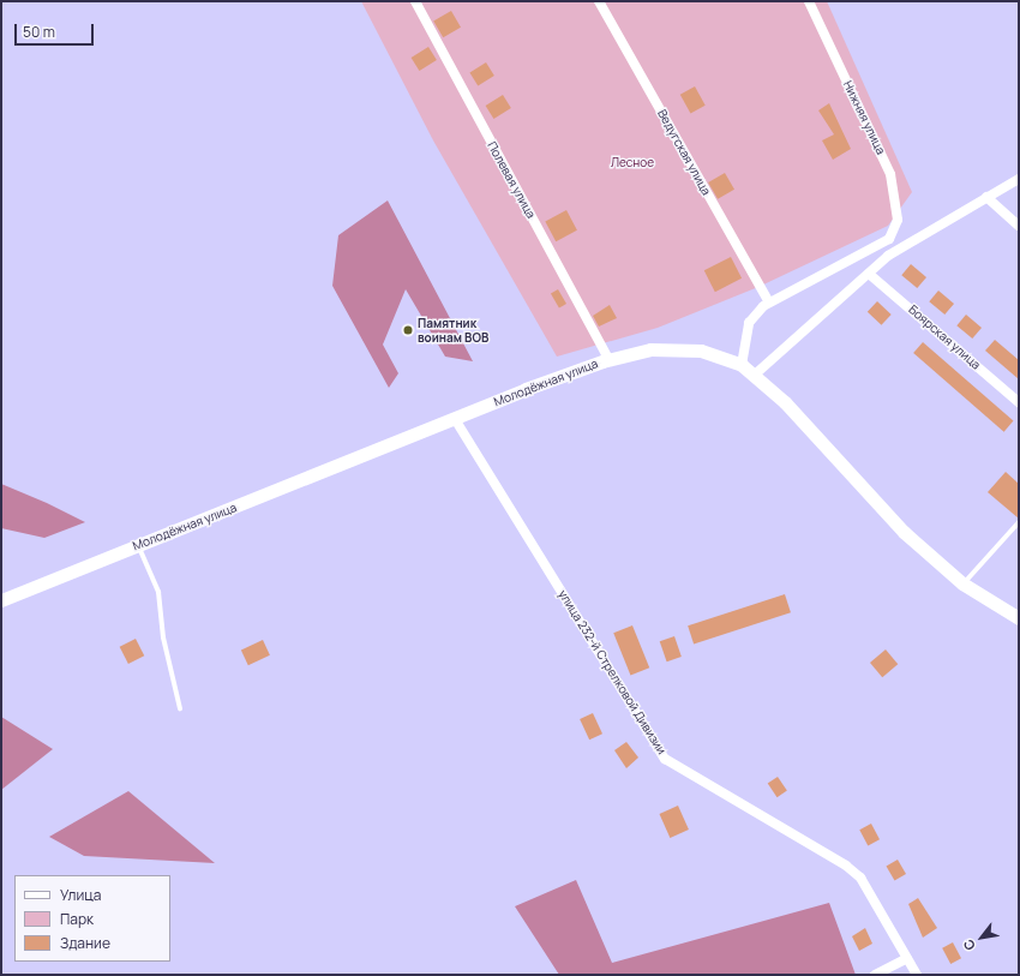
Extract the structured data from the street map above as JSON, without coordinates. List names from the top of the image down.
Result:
{
  "streets": {
    "main road": ["Молодёжная улица"],
    "street": [
      "Нижняя улица",
      "Ведугская улица",
      "Полевая улица",
      "Боярская улица",
      "улица 232-й Стрелковой Дивизии"
    ]
  },
  "crossings": [
    ["Нижняя улица", "Ведугская улица"],
    ["Полевая улица", "Молодёжная улица"],
    ["Молодёжная улица", "улица 232-й Стрелковой Дивизии"]
  ],
  "parks": ["Лесное"],
  "places": ["Памятник воинам ВОВ"],
  "legend": ["Улица", "Парк", "Здание"],
  "scale_bar": "50 m",
  "north": "bottom left"
}
